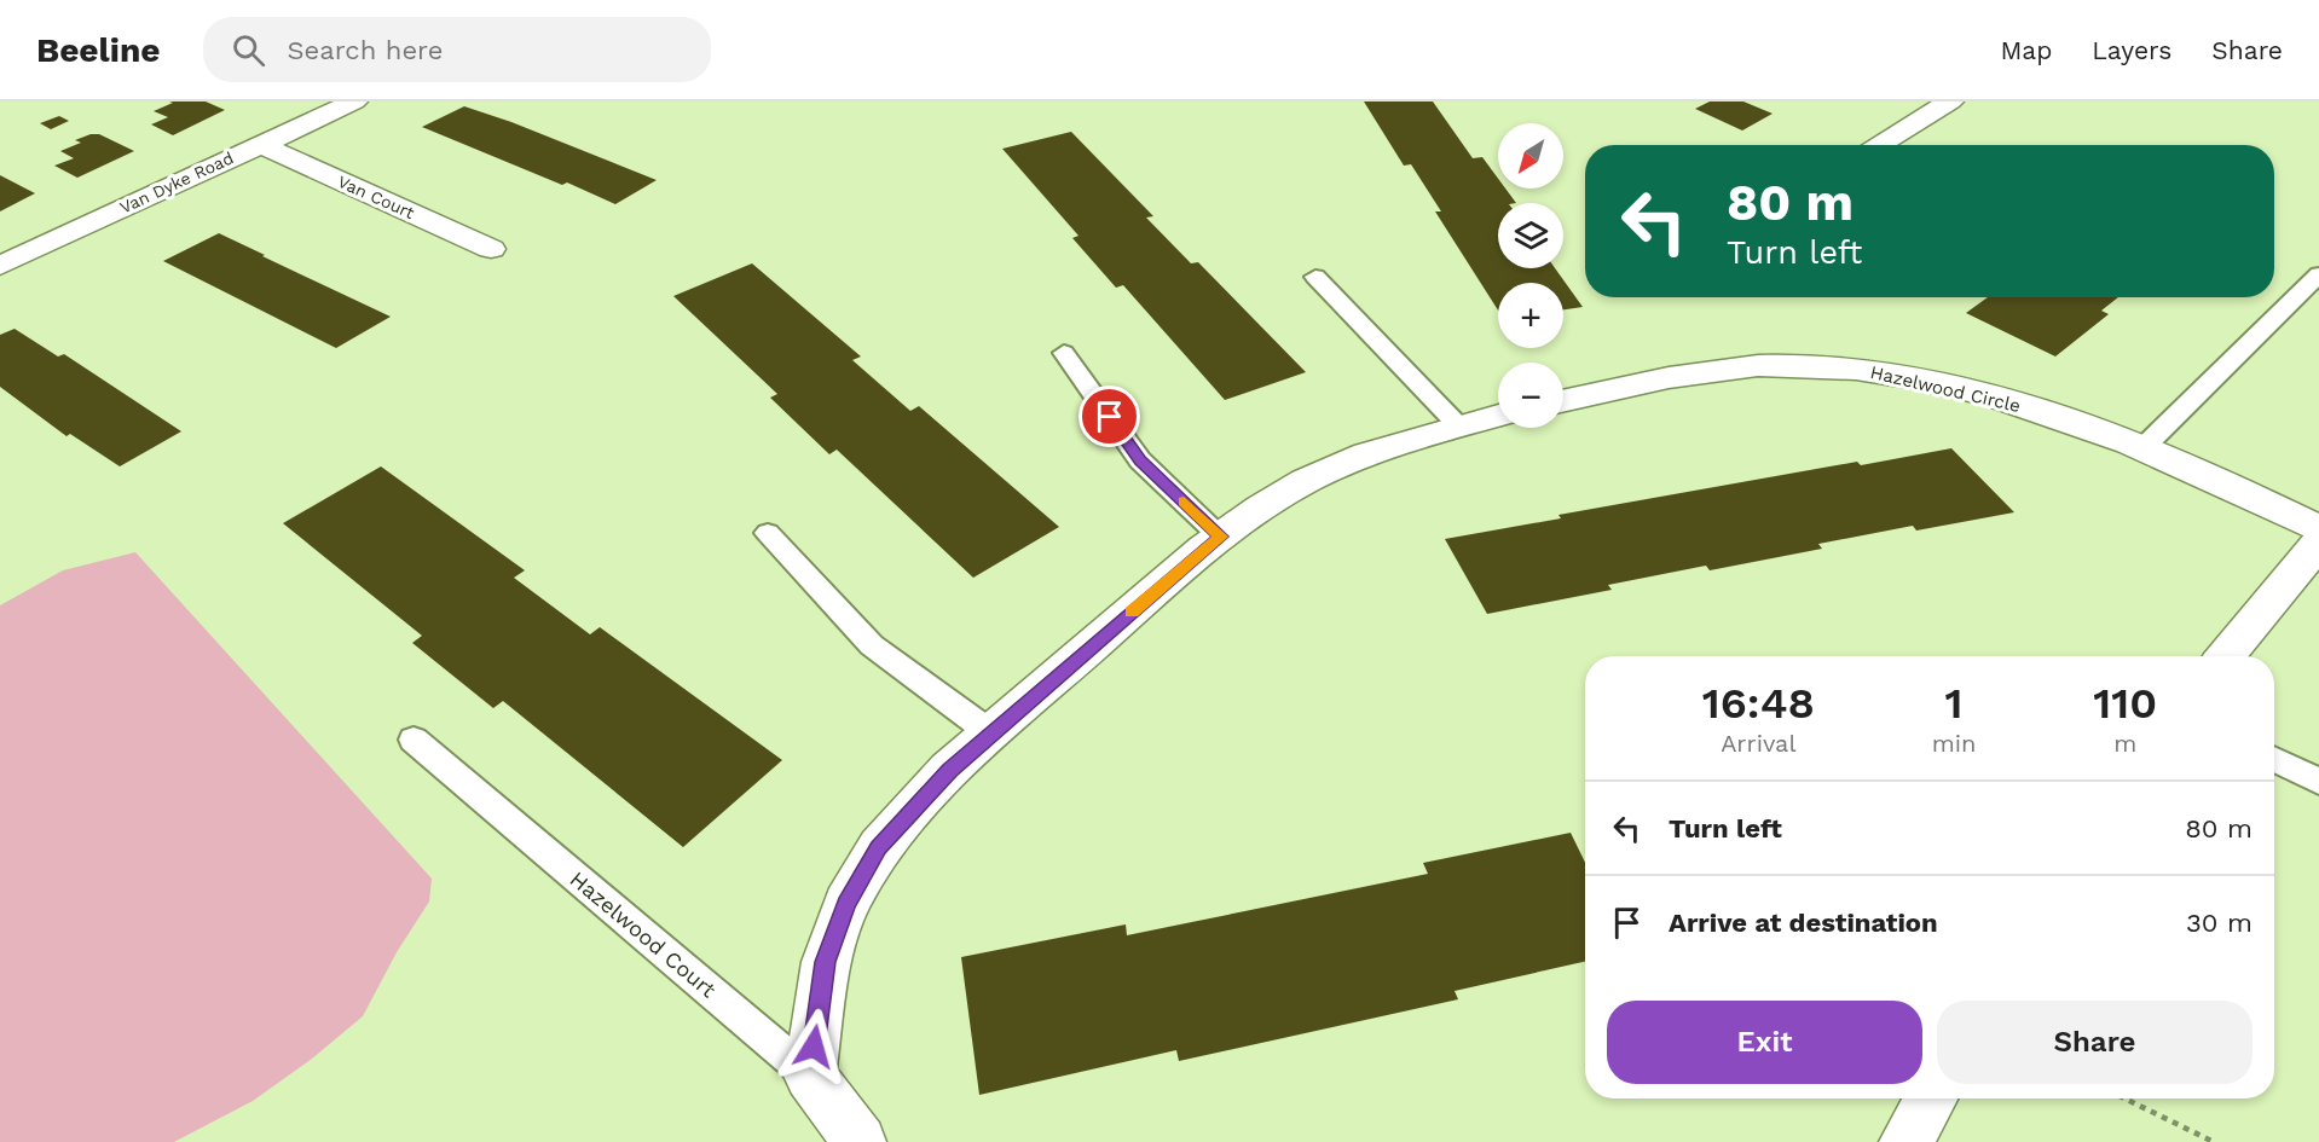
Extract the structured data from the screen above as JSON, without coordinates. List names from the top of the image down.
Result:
{
  "streets": {
    "street": [
      "Van Dyke Road",
      "Van Court",
      "Hazelwood Circle",
      "Hazelwood Court"
    ]
  },
  "crossings": [
    ["Van Dyke Road", "Van Court"]
  ],
  "north": "bottom left",
  "page": {
    "header": "Beeline",
    "search": "Search here",
    "nav": ["Map", "Layers", "Share"],
    "map_buttons": ["+", "−"],
    "turn": ["80 m", "Turn left"],
    "eta": [
      "16:48",
      "Arrival",
      "1",
      "min",
      "110",
      "m"
    ],
    "list": [
      {
        "name": "Turn left",
        "value": "80 m"
      },
      {
        "name": "Arrive at destination",
        "value": "30 m"
      }
    ],
    "buttons": ["Exit", "Share"]
  }
}
